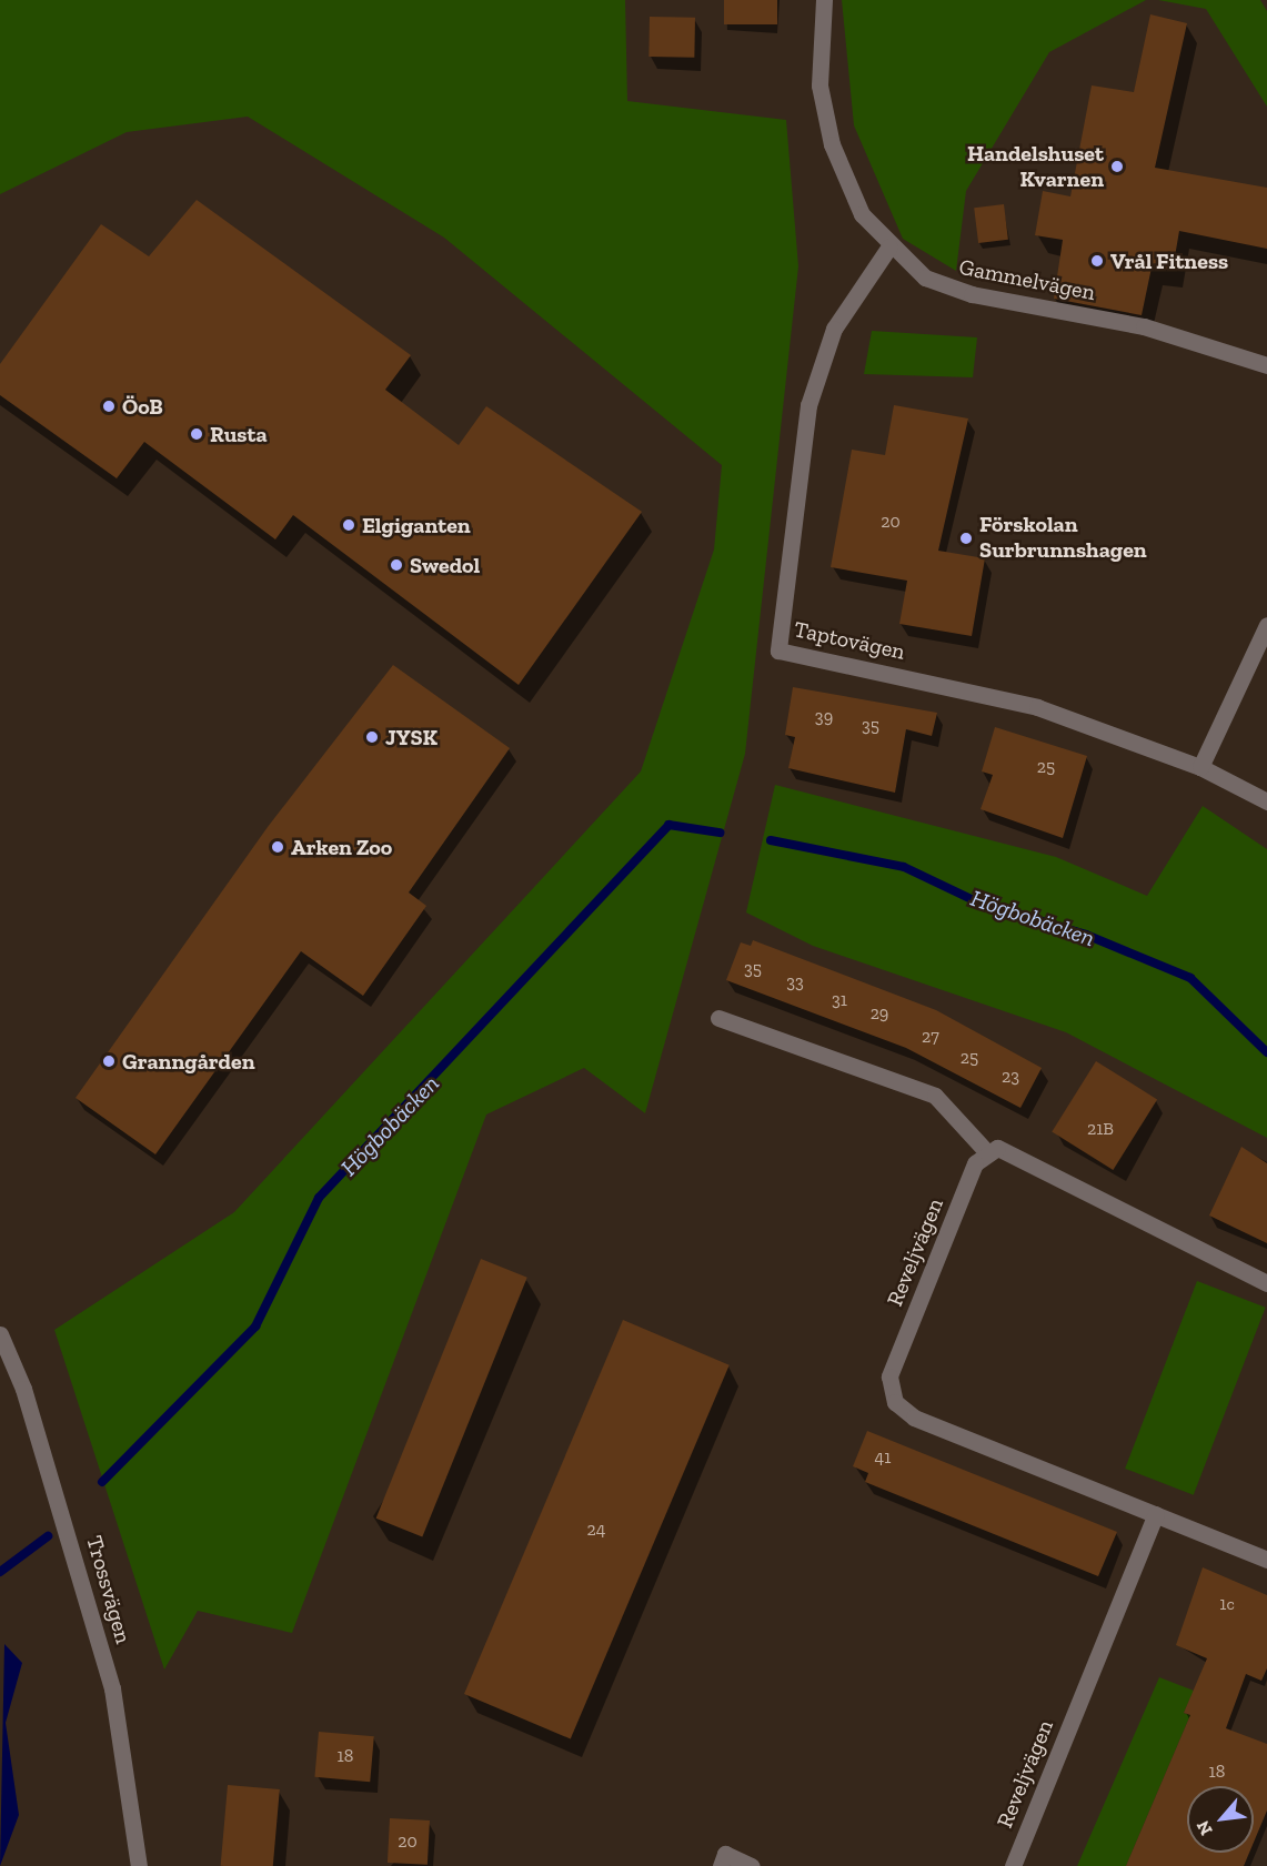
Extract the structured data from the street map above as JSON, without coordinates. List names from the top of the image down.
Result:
{
  "streets": {
    "street": [
      "Gammelvägen",
      "Taptovägen",
      "Reveljvägen",
      "Trossvägen"
    ]
  },
  "crossings": [
    ["Gammelvägen", "Taptovägen"]
  ],
  "water": ["Högbobäcken"],
  "places": [
    "Handelshuset Kvarnen",
    "Vrål Fitness",
    "ÖoB",
    "Rusta",
    "Elgiganten",
    "Förskolan Surbrunnshagen",
    "Swedol",
    "JYSK",
    "Arken Zoo",
    "Granngården"
  ],
  "house_numbers": [
    "20",
    "39",
    "35",
    "25",
    "35",
    "33",
    "31",
    "29",
    "27",
    "25",
    "23",
    "21B",
    "41",
    "24",
    "1c",
    "18",
    "18",
    "20"
  ],
  "north": "bottom left"
}
